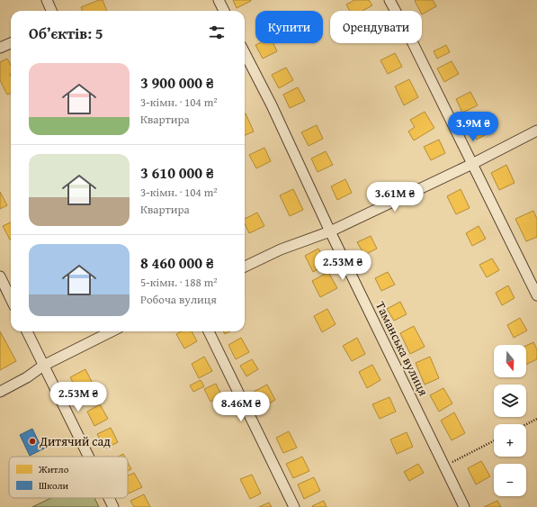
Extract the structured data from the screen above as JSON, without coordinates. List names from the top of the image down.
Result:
{
  "streets": {
    "street": ["Таманська вулиця"]
  },
  "places": ["Дитячий сад"],
  "legend": ["Житло", "Школи"],
  "north": "bottom",
  "page": {
    "chip": ["Купити", "Орендувати"],
    "heading": "Об’єктів: 5",
    "list": [
      {
        "name": "3 900 000 ₴",
        "note": "3-кімн. · 104 m² · Квартира"
      },
      {
        "name": "3 610 000 ₴",
        "note": "3-кімн. · 104 m² · Квартира"
      },
      {
        "name": "8 460 000 ₴",
        "note": "5-кімн. · 188 m² · Робоча вулиця"
      }
    ],
    "price": [
      "3.9M ₴",
      "3.61M ₴",
      "2.53M ₴",
      "2.53M ₴",
      "8.46M ₴"
    ],
    "map_buttons": ["+", "−"]
  }
}
